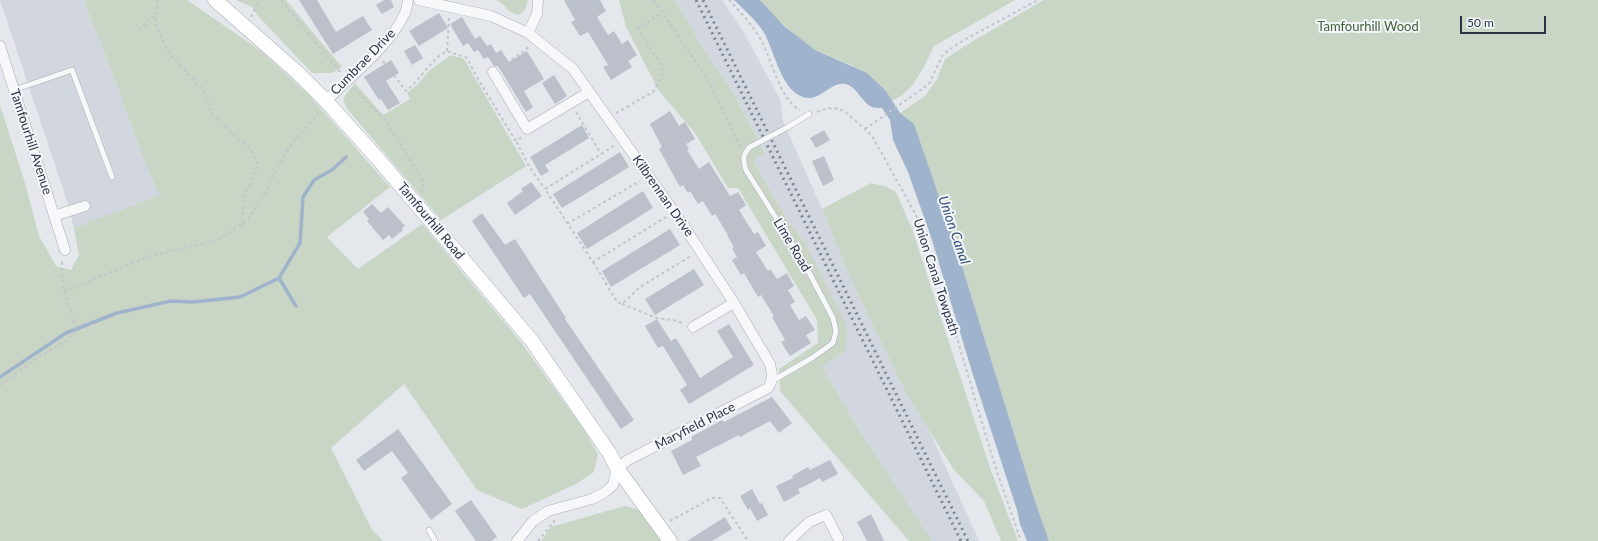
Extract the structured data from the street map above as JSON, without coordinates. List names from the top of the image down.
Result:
{
  "streets": {
    "main road": ["Tamfourhill Road"],
    "street": [
      "Cumbrae Drive",
      "Tamfourhill Avenue",
      "Kilbrennan Drive",
      "Maryfield Place"
    ],
    "lane": ["Lime Road"],
    "path": ["Union Canal Towpath"]
  },
  "crossings": [
    ["Cumbrae Drive", "Tamfourhill Road"],
    ["Kilbrennan Drive", "Lime Road"],
    ["Kilbrennan Drive", "Maryfield Place"],
    ["Tamfourhill Road", "Maryfield Place"],
    ["Lime Road", "Maryfield Place"]
  ],
  "water": ["Union Canal"],
  "parks": ["Tamfourhill Wood"],
  "scale_bar": "50 m"
}
